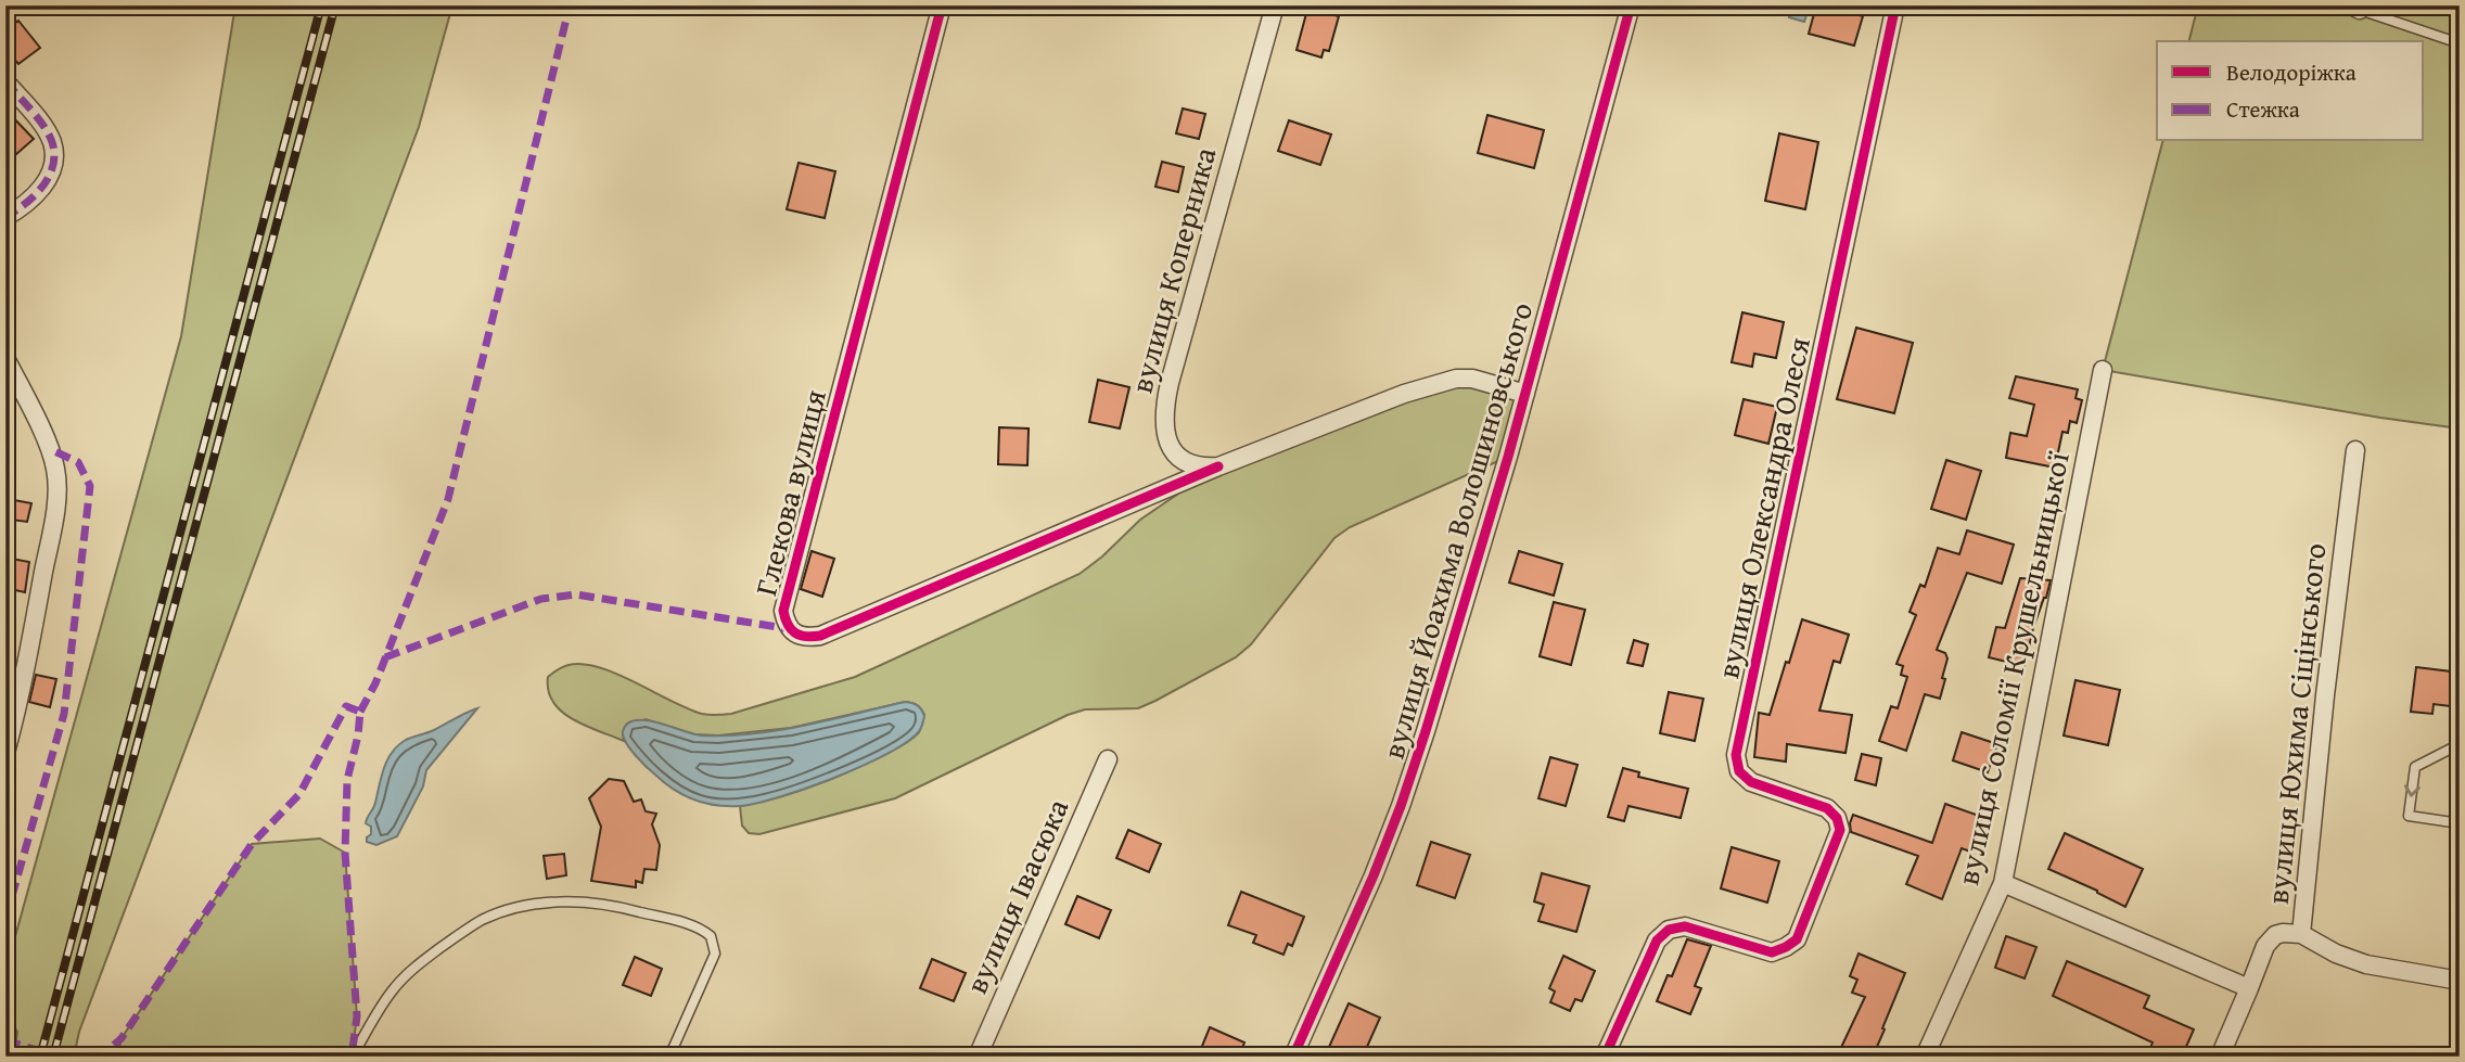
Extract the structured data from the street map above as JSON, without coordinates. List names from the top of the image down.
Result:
{
  "streets": {
    "street": [
      "вулиця Коперника",
      "Глекова вулиця",
      "вулиця Олександра Олеся",
      "вулиця Йоахима Волошиновського",
      "вулиця Соломії Крушельницької",
      "вулиця Юхима Сіцінського",
      "вулиця Івасюка"
    ]
  },
  "crossings": [
    ["вулиця Коперника", "Глекова вулиця"]
  ],
  "legend": ["Велодоріжка", "Стежка"]
}
